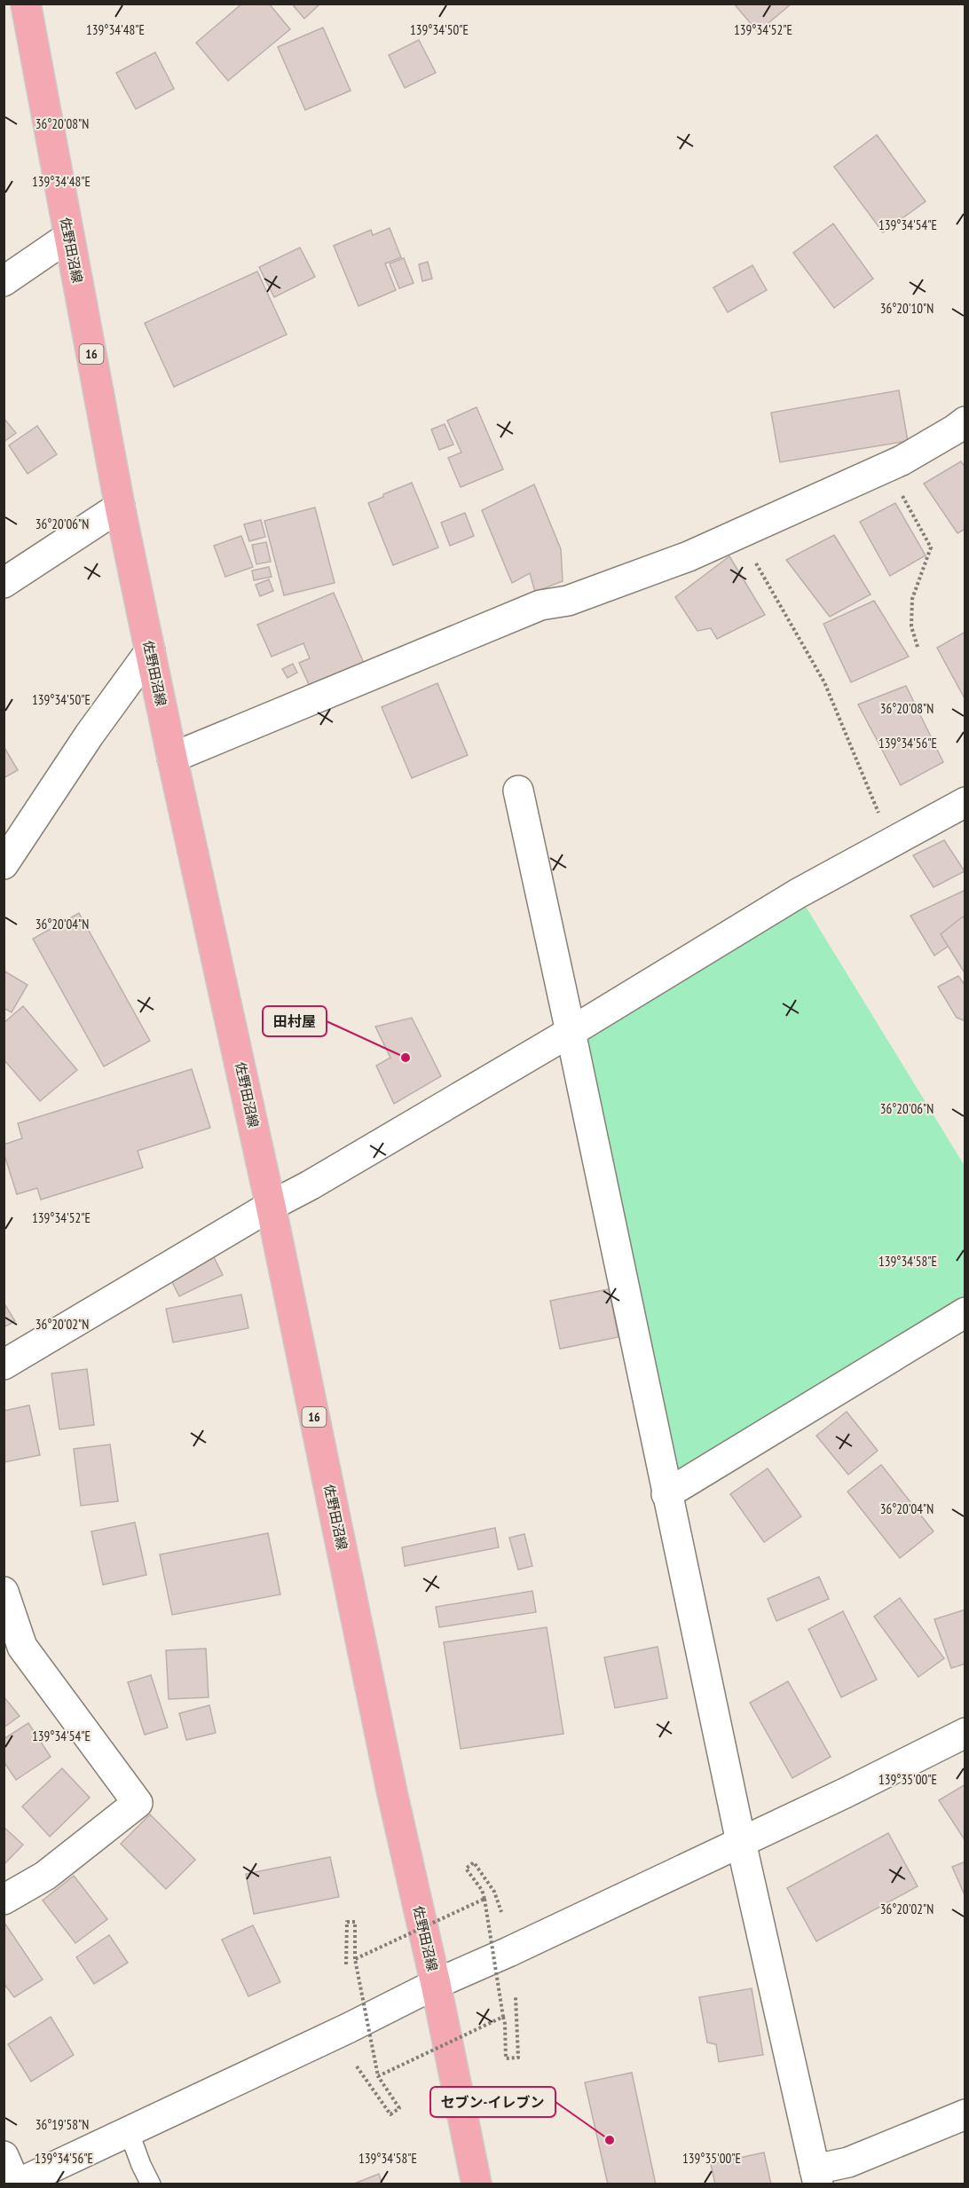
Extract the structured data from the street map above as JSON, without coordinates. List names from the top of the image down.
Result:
{
  "streets": {
    "main road": ["佐野田沼線", "16"]
  },
  "places": ["田村屋", "セブン-イレブン"],
  "coordinates": [
    "139°34'48\"E",
    "139°34'50\"E",
    "139°34'52\"E",
    "36°20'08\"N",
    "139°34'54\"E",
    "36°20'10\"N",
    "36°20'06\"N",
    "139°34'56\"E",
    "36°20'04\"N",
    "139°34'58\"E",
    "36°20'02\"N",
    "139°35'00\"E",
    "36°19'58\"N"
  ]
}
